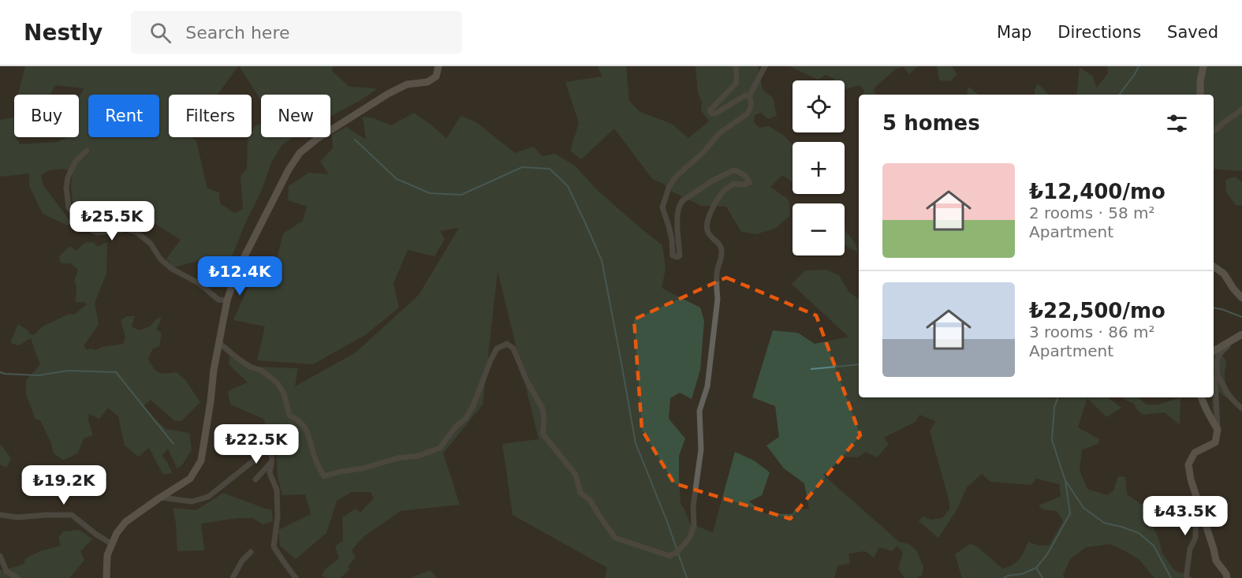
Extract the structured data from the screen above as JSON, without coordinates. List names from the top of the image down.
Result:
{
  "page": {
    "header": "Nestly",
    "search": "Search here",
    "nav": ["Map", "Directions", "Saved"],
    "map_buttons": ["+", "−"],
    "chip": [
      "Buy",
      "Rent",
      "Filters",
      "New"
    ],
    "heading": "5 homes",
    "list": [
      {
        "name": "₺12,400/mo",
        "note": "2 rooms · 58 m² · Apartment"
      },
      {
        "name": "₺22,500/mo",
        "note": "3 rooms · 86 m² · Apartment"
      }
    ],
    "price": [
      "₺25.5K",
      "₺12.4K",
      "₺22.5K",
      "₺19.2K",
      "₺43.5K"
    ]
  }
}
